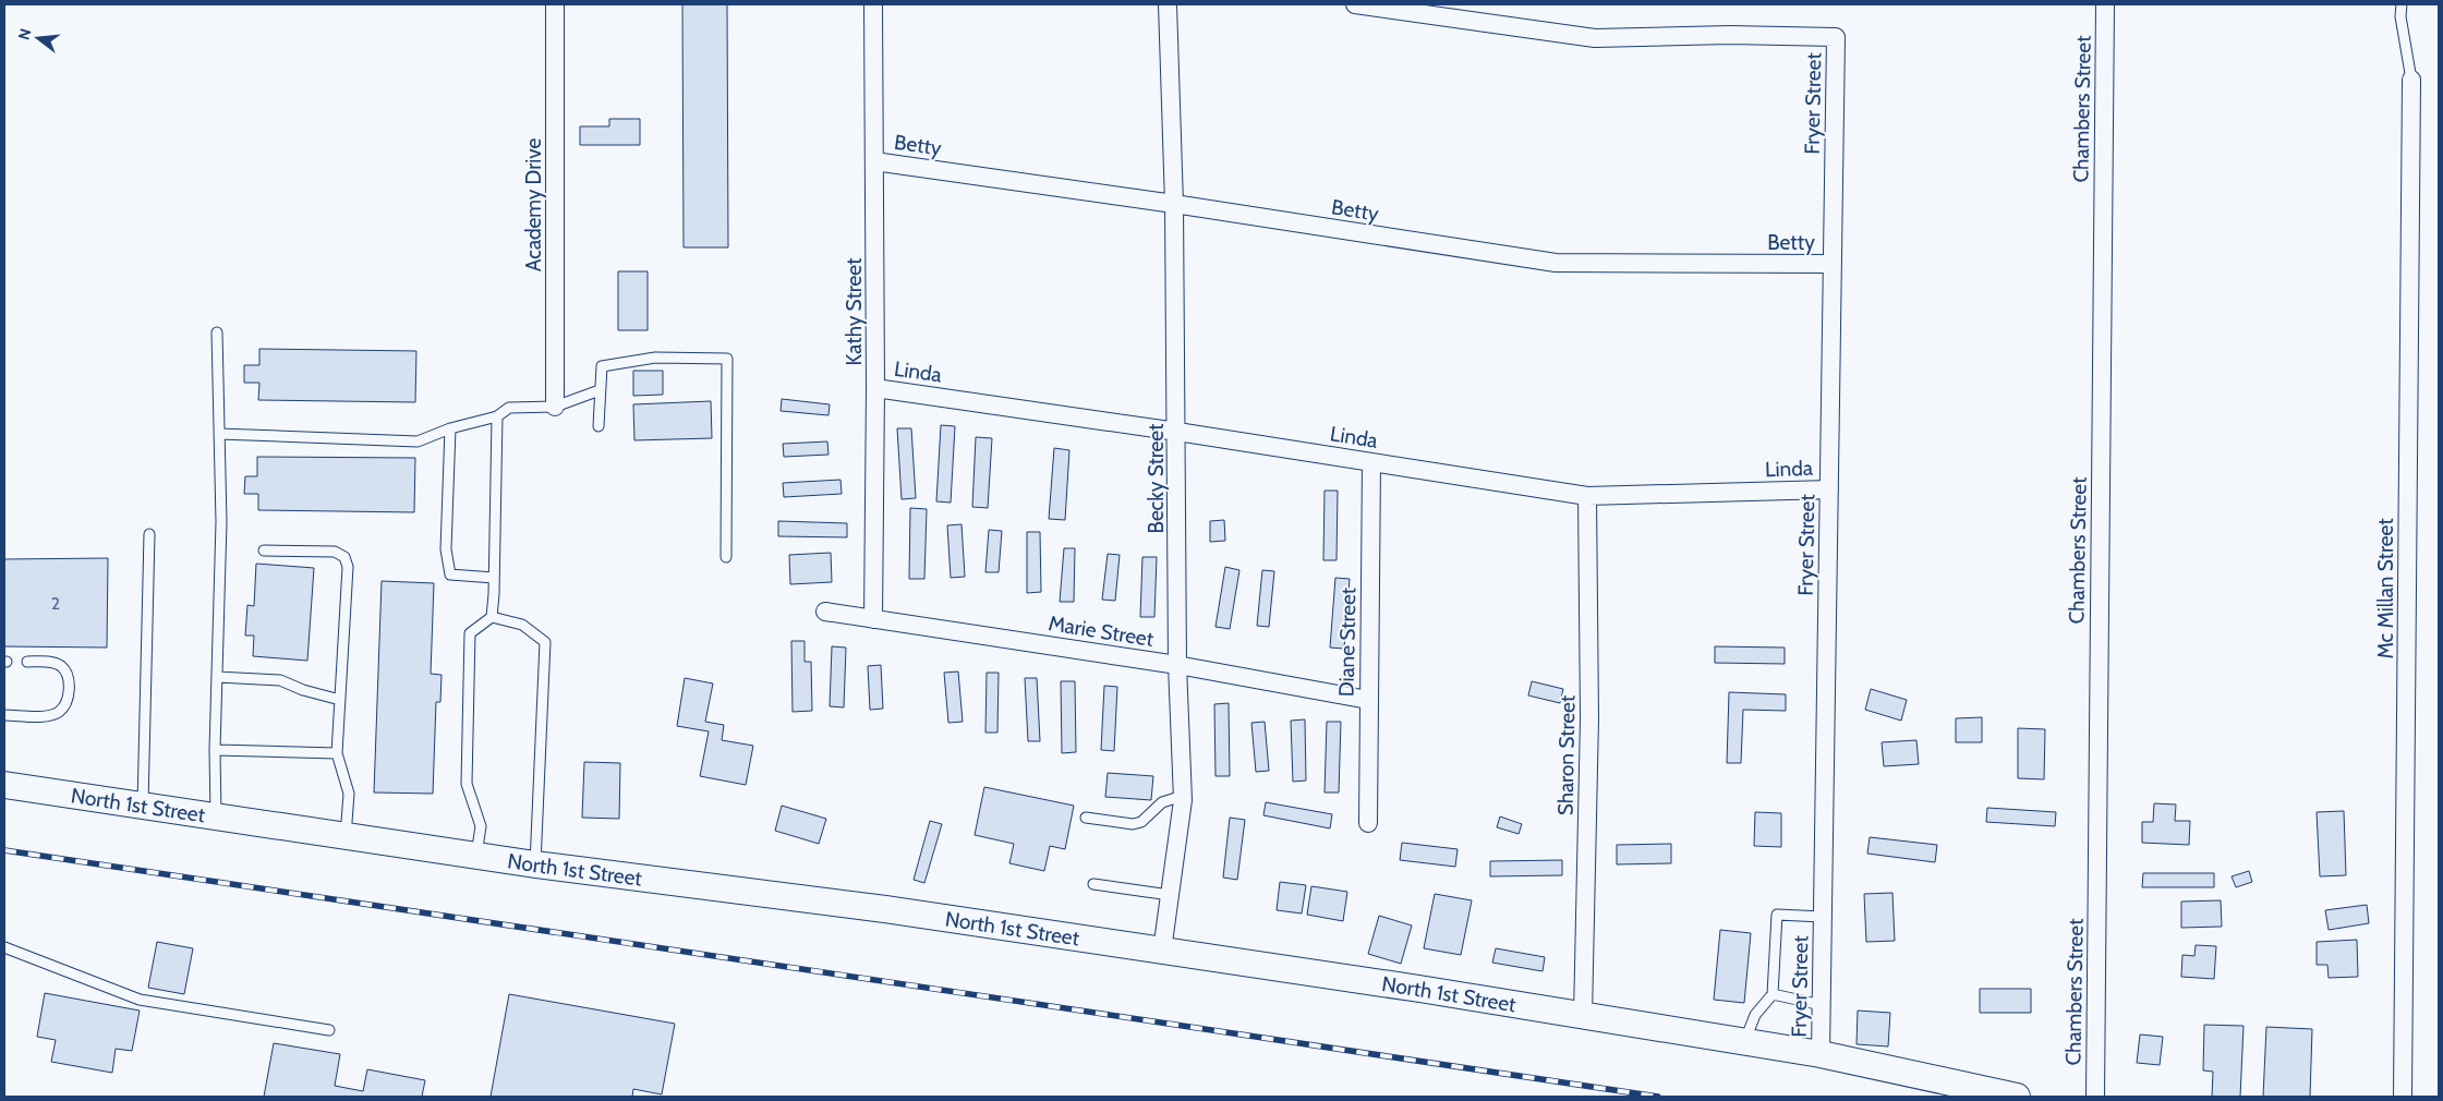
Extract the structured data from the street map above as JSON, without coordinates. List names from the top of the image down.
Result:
{
  "streets": {
    "street": [
      "Fryer Street",
      "Chambers Street",
      "Betty",
      "Academy Drive",
      "Kathy Street",
      "Linda",
      "Becky Street",
      "Mc Millan Street",
      "Marie Street",
      "Diane Street",
      "Sharon Street",
      "North 1st Street"
    ]
  },
  "crossings": [
    ["Fryer Street", "Betty"],
    ["Fryer Street", "Linda"],
    ["Fryer Street", "North 1st Street"],
    ["Betty", "Kathy Street"],
    ["Betty", "Becky Street"],
    ["Kathy Street", "Linda"],
    ["Kathy Street", "Marie Street"],
    ["Linda", "Becky Street"],
    ["Linda", "Diane Street"],
    ["Linda", "Sharon Street"],
    ["Becky Street", "Marie Street"],
    ["Becky Street", "North 1st Street"],
    ["Marie Street", "Diane Street"],
    ["Sharon Street", "North 1st Street"]
  ],
  "house_numbers": ["2"],
  "north": "left"
}
